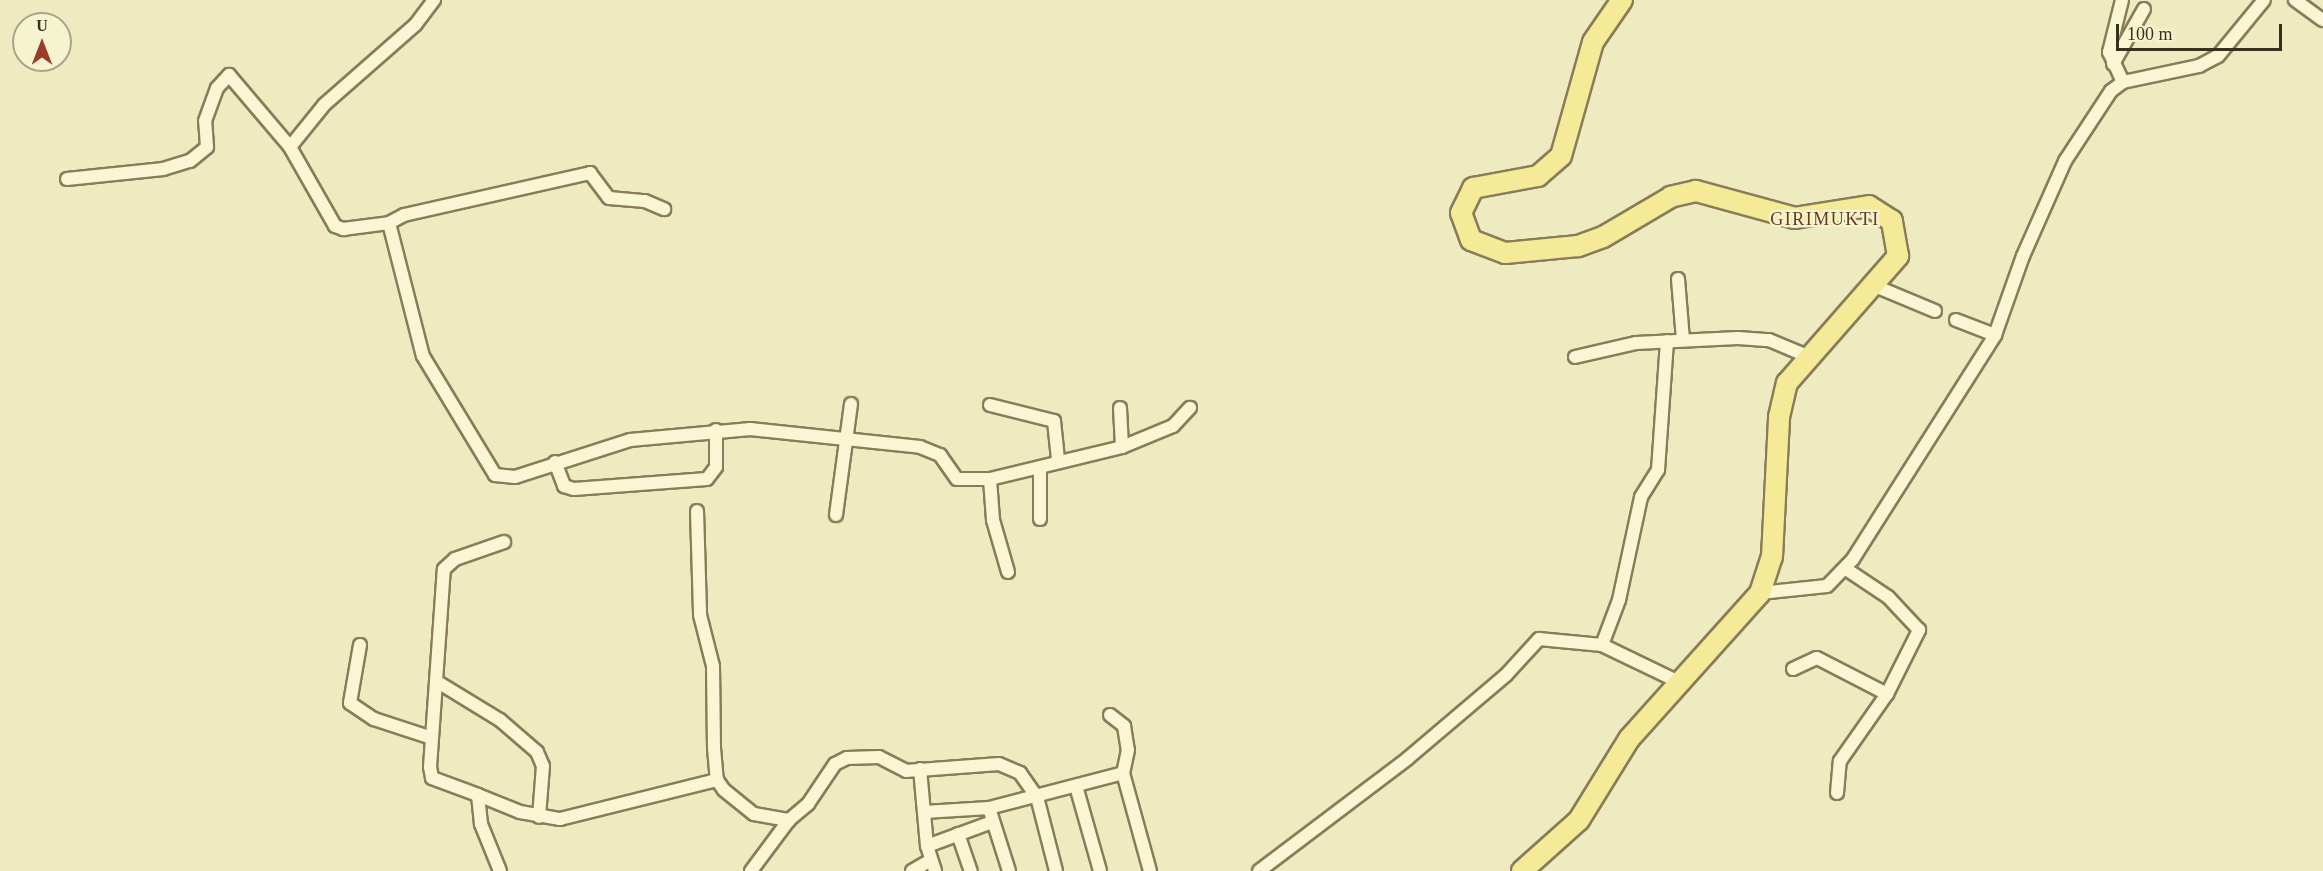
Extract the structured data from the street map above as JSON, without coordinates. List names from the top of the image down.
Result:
{
  "districts": ["GIRIMUKTI"],
  "scale_bar": "100 m",
  "north": "top"
}
